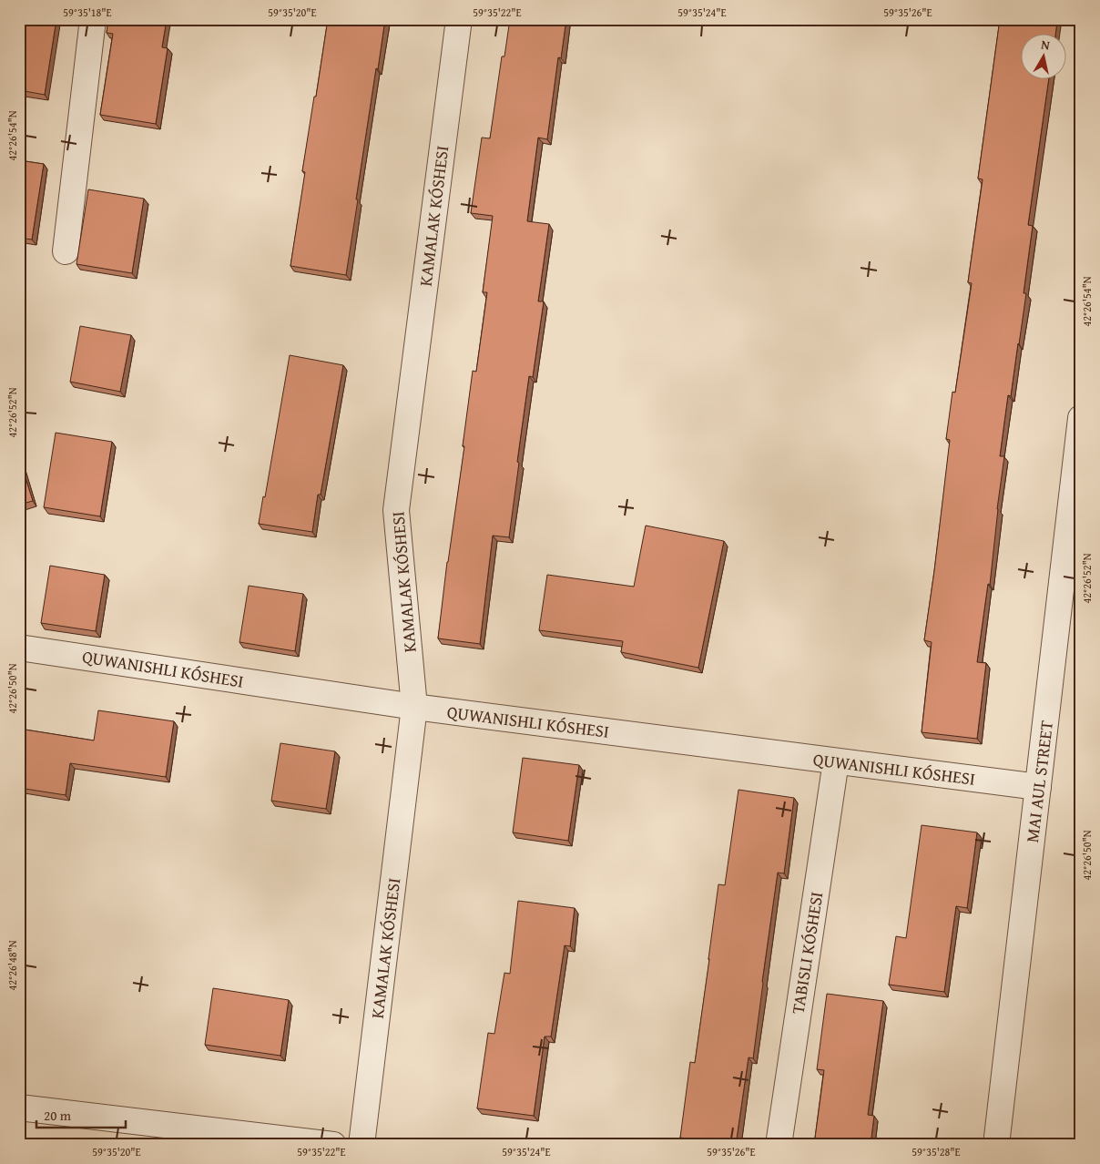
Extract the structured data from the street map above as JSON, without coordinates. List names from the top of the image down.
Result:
{
  "streets": {
    "street": ["KAMALAK KÓSHESI", "MAI AUL STREET"]
  },
  "scale_bar": "20 m",
  "north": "top",
  "coordinates": [
    "59°35'18\"E",
    "59°35'20\"E",
    "59°35'22\"E",
    "59°35'24\"E",
    "59°35'26\"E",
    "42°26'54\"N",
    "42°26'52\"N",
    "42°26'50\"N",
    "42°26'48\"N",
    "59°35'28\"E"
  ]
}
